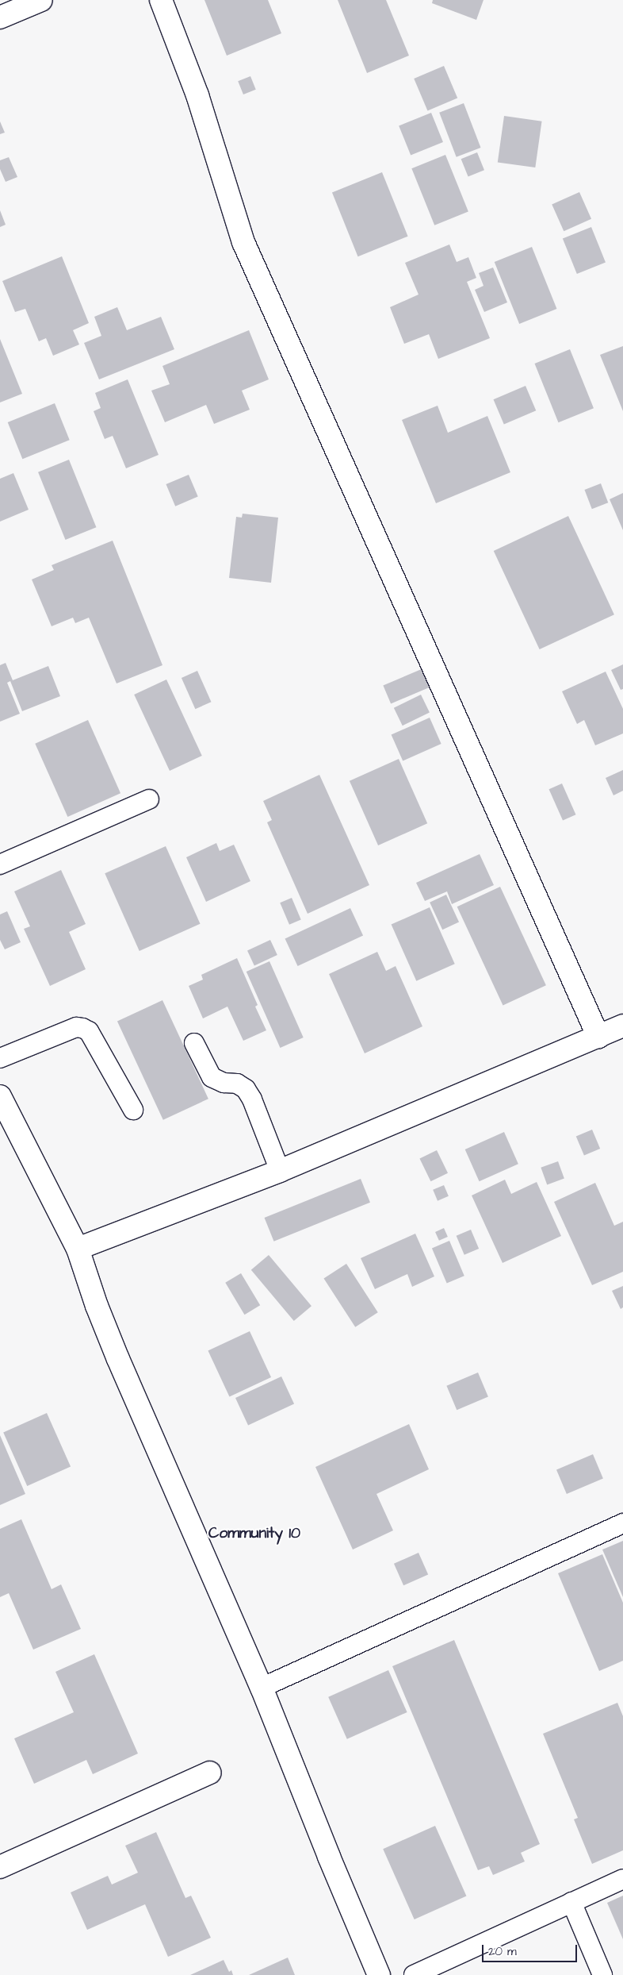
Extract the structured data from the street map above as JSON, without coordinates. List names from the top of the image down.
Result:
{
  "districts": ["Community 10"],
  "scale_bar": "20 m"
}
